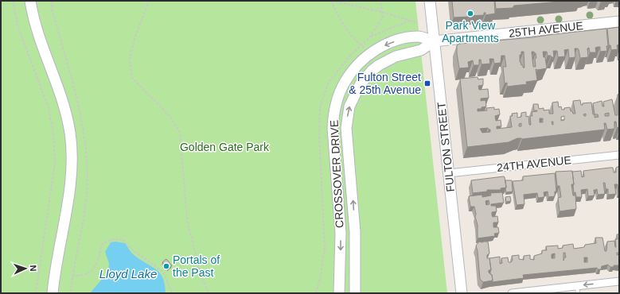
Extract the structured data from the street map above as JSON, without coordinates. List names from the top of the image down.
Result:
{
  "streets": {
    "main road": ["25TH AVENUE", "FULTON STREET", "CROSSOVER DRIVE"],
    "street": ["24TH AVENUE"]
  },
  "crossings": [
    ["25TH AVENUE", "FULTON STREET"],
    ["25TH AVENUE", "CROSSOVER DRIVE"],
    ["FULTON STREET", "24TH AVENUE"],
    ["FULTON STREET", "CROSSOVER DRIVE"]
  ],
  "water": ["Lloyd Lake"],
  "parks": ["Golden Gate Park"],
  "places": {
    "other": ["Park View Apartments", "Portals of the Past"],
    "transit": ["Fulton Street & 25th Avenue"]
  },
  "north": "right"
}
